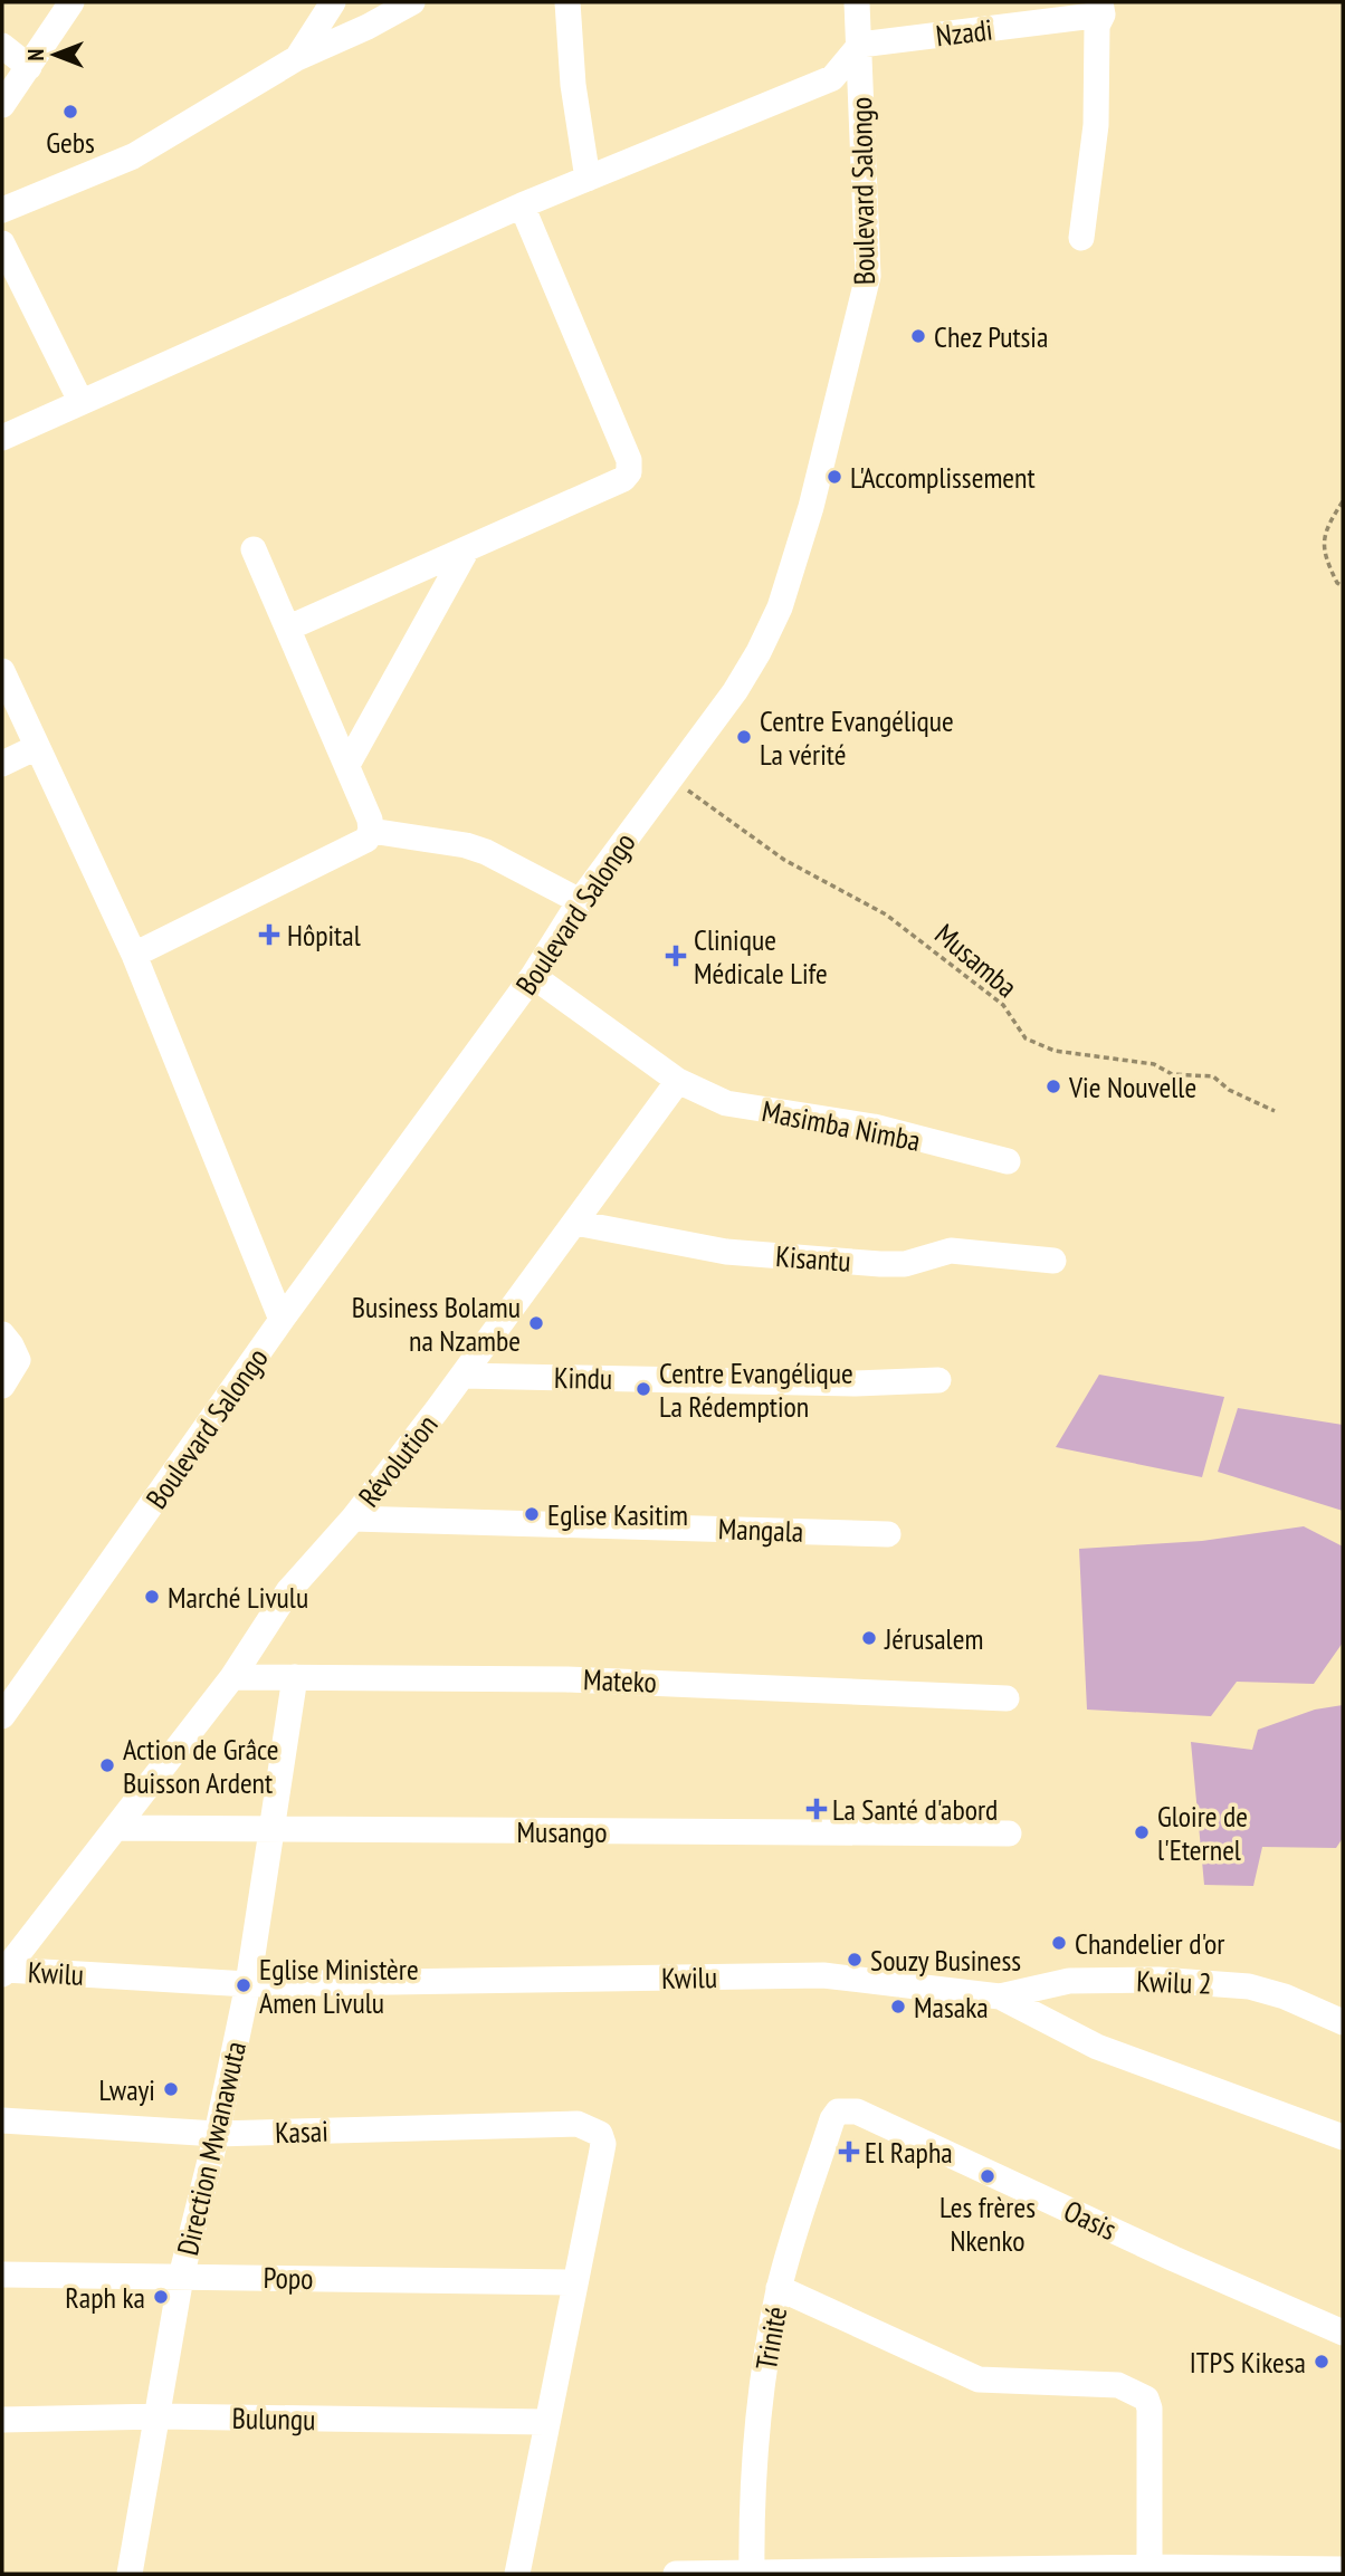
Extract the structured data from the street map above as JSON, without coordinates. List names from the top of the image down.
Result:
{
  "streets": {
    "street": [
      "Nzadi",
      "Boulevard Salongo",
      "Masimba Nimba",
      "Kisantu",
      "Kindu",
      "Révolution",
      "Mangala",
      "Mateko",
      "Musango",
      "Kwilu",
      "Kwilu 2",
      "Kasai",
      "Direction Mwanawuta",
      "Oasis",
      "Popo",
      "Trinité",
      "Bulungu"
    ],
    "path": ["Musamba"]
  },
  "crossings": [
    ["Nzadi", "Boulevard Salongo"],
    ["Boulevard Salongo", "Musamba"],
    ["Masimba Nimba", "Révolution"],
    ["Kisantu", "Révolution"],
    ["Kindu", "Révolution"],
    ["Révolution", "Mangala"],
    ["Révolution", "Mateko"],
    ["Révolution", "Musango"],
    ["Révolution", "Kwilu"],
    ["Mateko", "Direction Mwanawuta"],
    ["Musango", "Direction Mwanawuta"],
    ["Kwilu", "Kwilu 2"],
    ["Kwilu", "Direction Mwanawuta"],
    ["Kasai", "Direction Mwanawuta"],
    ["Kasai", "Popo"],
    ["Direction Mwanawuta", "Popo"],
    ["Direction Mwanawuta", "Bulungu"],
    ["Oasis", "Trinité"]
  ],
  "places": {
    "other": [
      "Gebs",
      "Chez Putsia",
      "L'Accomplissement",
      "Centre Evangélique La vérité",
      "Vie Nouvelle",
      "Business Bolamu na Nzambe",
      "Centre Evangélique La Rédemption",
      "Eglise Kasitim",
      "Marché Livulu",
      "Jérusalem",
      "Action de Grâce Buisson Ardent",
      "Gloire de l'Eternel",
      "Chandelier d'or",
      "Souzy Business",
      "Eglise Ministère Amen Livulu",
      "Masaka",
      "Lwayi",
      "Les frères Nkenko",
      "Raph ka",
      "ITPS Kikesa"
    ],
    "health": [
      "Hôpital",
      "Clinique Médicale Life",
      "La Santé d'abord",
      "El Rapha"
    ]
  },
  "north": "left"
}
